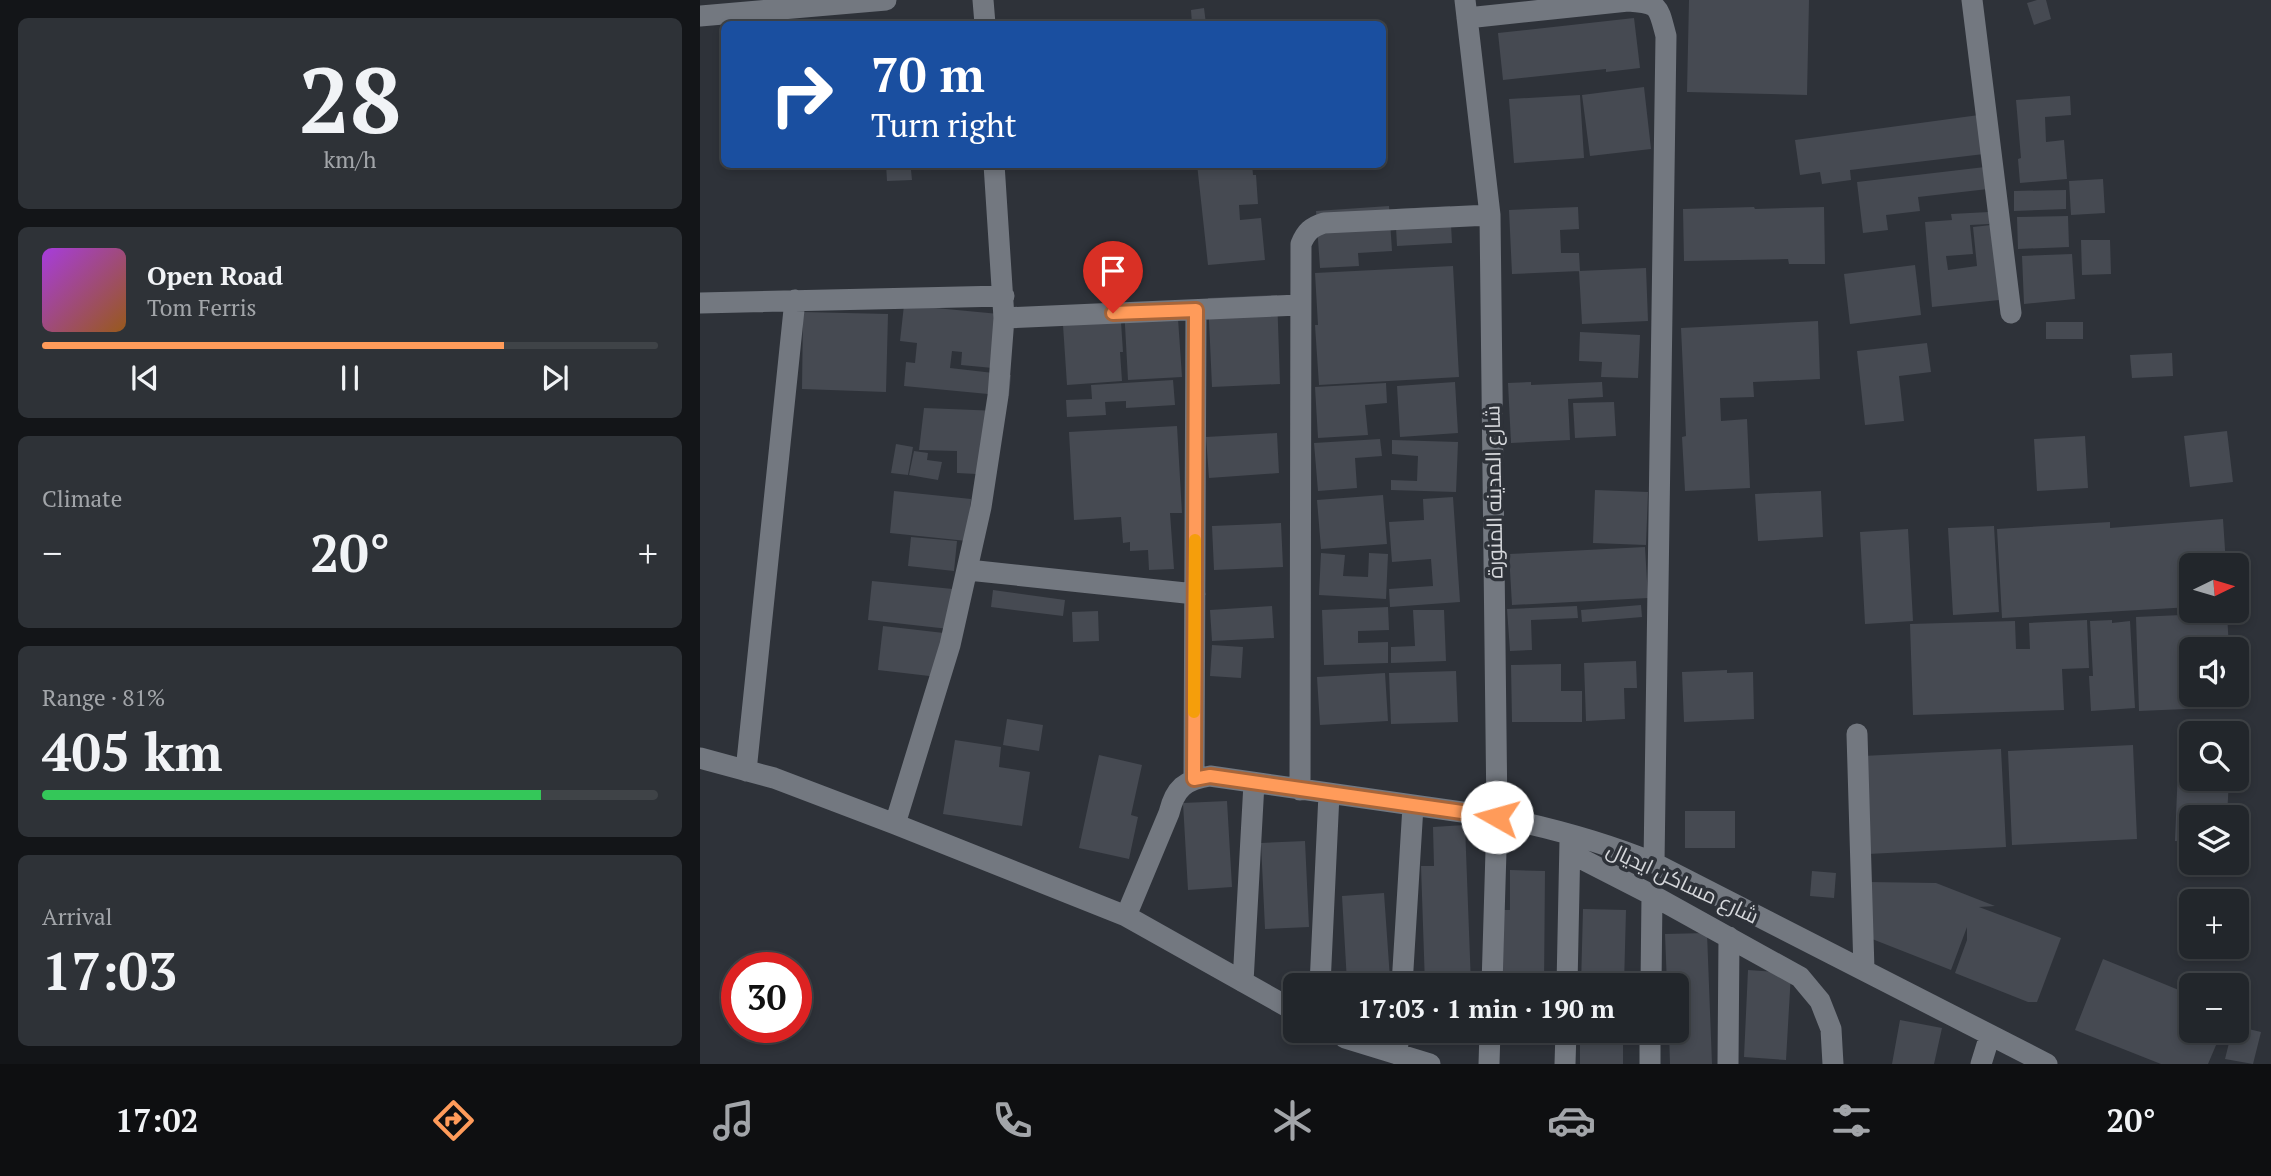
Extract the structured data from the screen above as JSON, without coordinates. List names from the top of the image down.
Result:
{
  "streets": {
    "street": ["شارع المدينه المنورة", "شارع مساكن ايديال"]
  },
  "crossings": [
    ["شارع المدينه المنورة", "شارع مساكن ايديال"]
  ],
  "north": "right",
  "page": {
    "tile": [
      ["28", "km/h"],
      "Climate",
      ["Range · 81%", "405 km"],
      ["Arrival", "17:03"]
    ],
    "turn": ["70 m", "Turn right"],
    "song": ["Open Road", "Tom Ferris"],
    "heat": ["−", "20°", "+"],
    "map_buttons": ["+", "−"],
    "limit": "30",
    "trip": "17:03 · 1 min · 190 m",
    "tabs": ["17:02", "20°"]
  }
}
